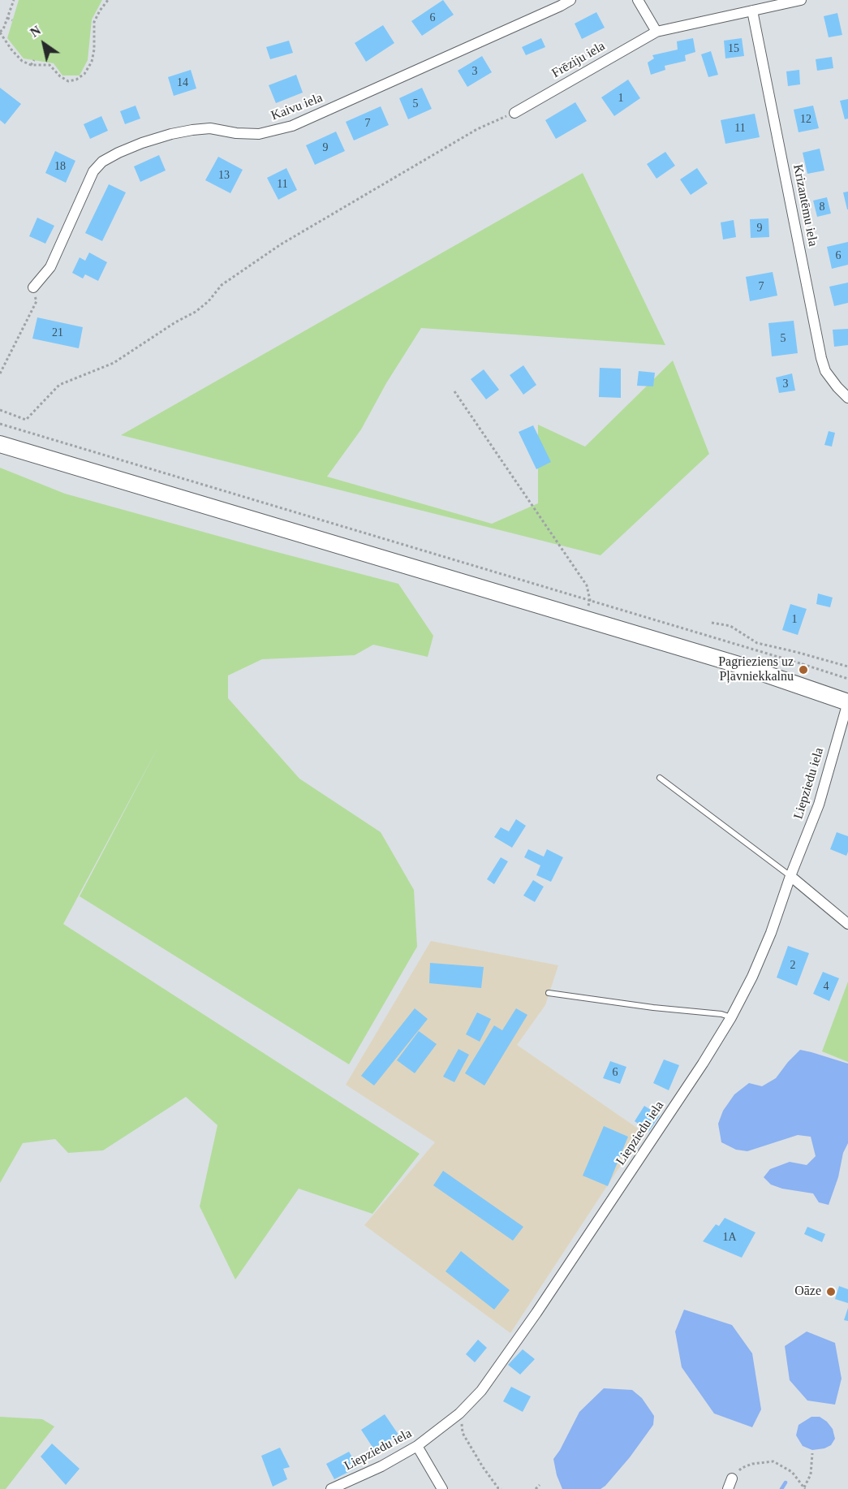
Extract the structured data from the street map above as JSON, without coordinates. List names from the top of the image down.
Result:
{
  "streets": {
    "street": [
      "Frēziju iela",
      "Kaivu iela",
      "Krizantēmu iela",
      "Liepziedu iela"
    ]
  },
  "crossings": [
    ["Frēziju iela", "Krizantēmu iela"]
  ],
  "places": ["Pagrieziens uz Pļavniekkalnu", "Oāze"],
  "house_numbers": [
    "6",
    "15",
    "3",
    "14",
    "1",
    "5",
    "12",
    "7",
    "11",
    "9",
    "18",
    "13",
    "11",
    "8",
    "9",
    "6",
    "7",
    "21",
    "5",
    "3",
    "1",
    "2",
    "4",
    "6",
    "1A"
  ],
  "north": "top left"
}
